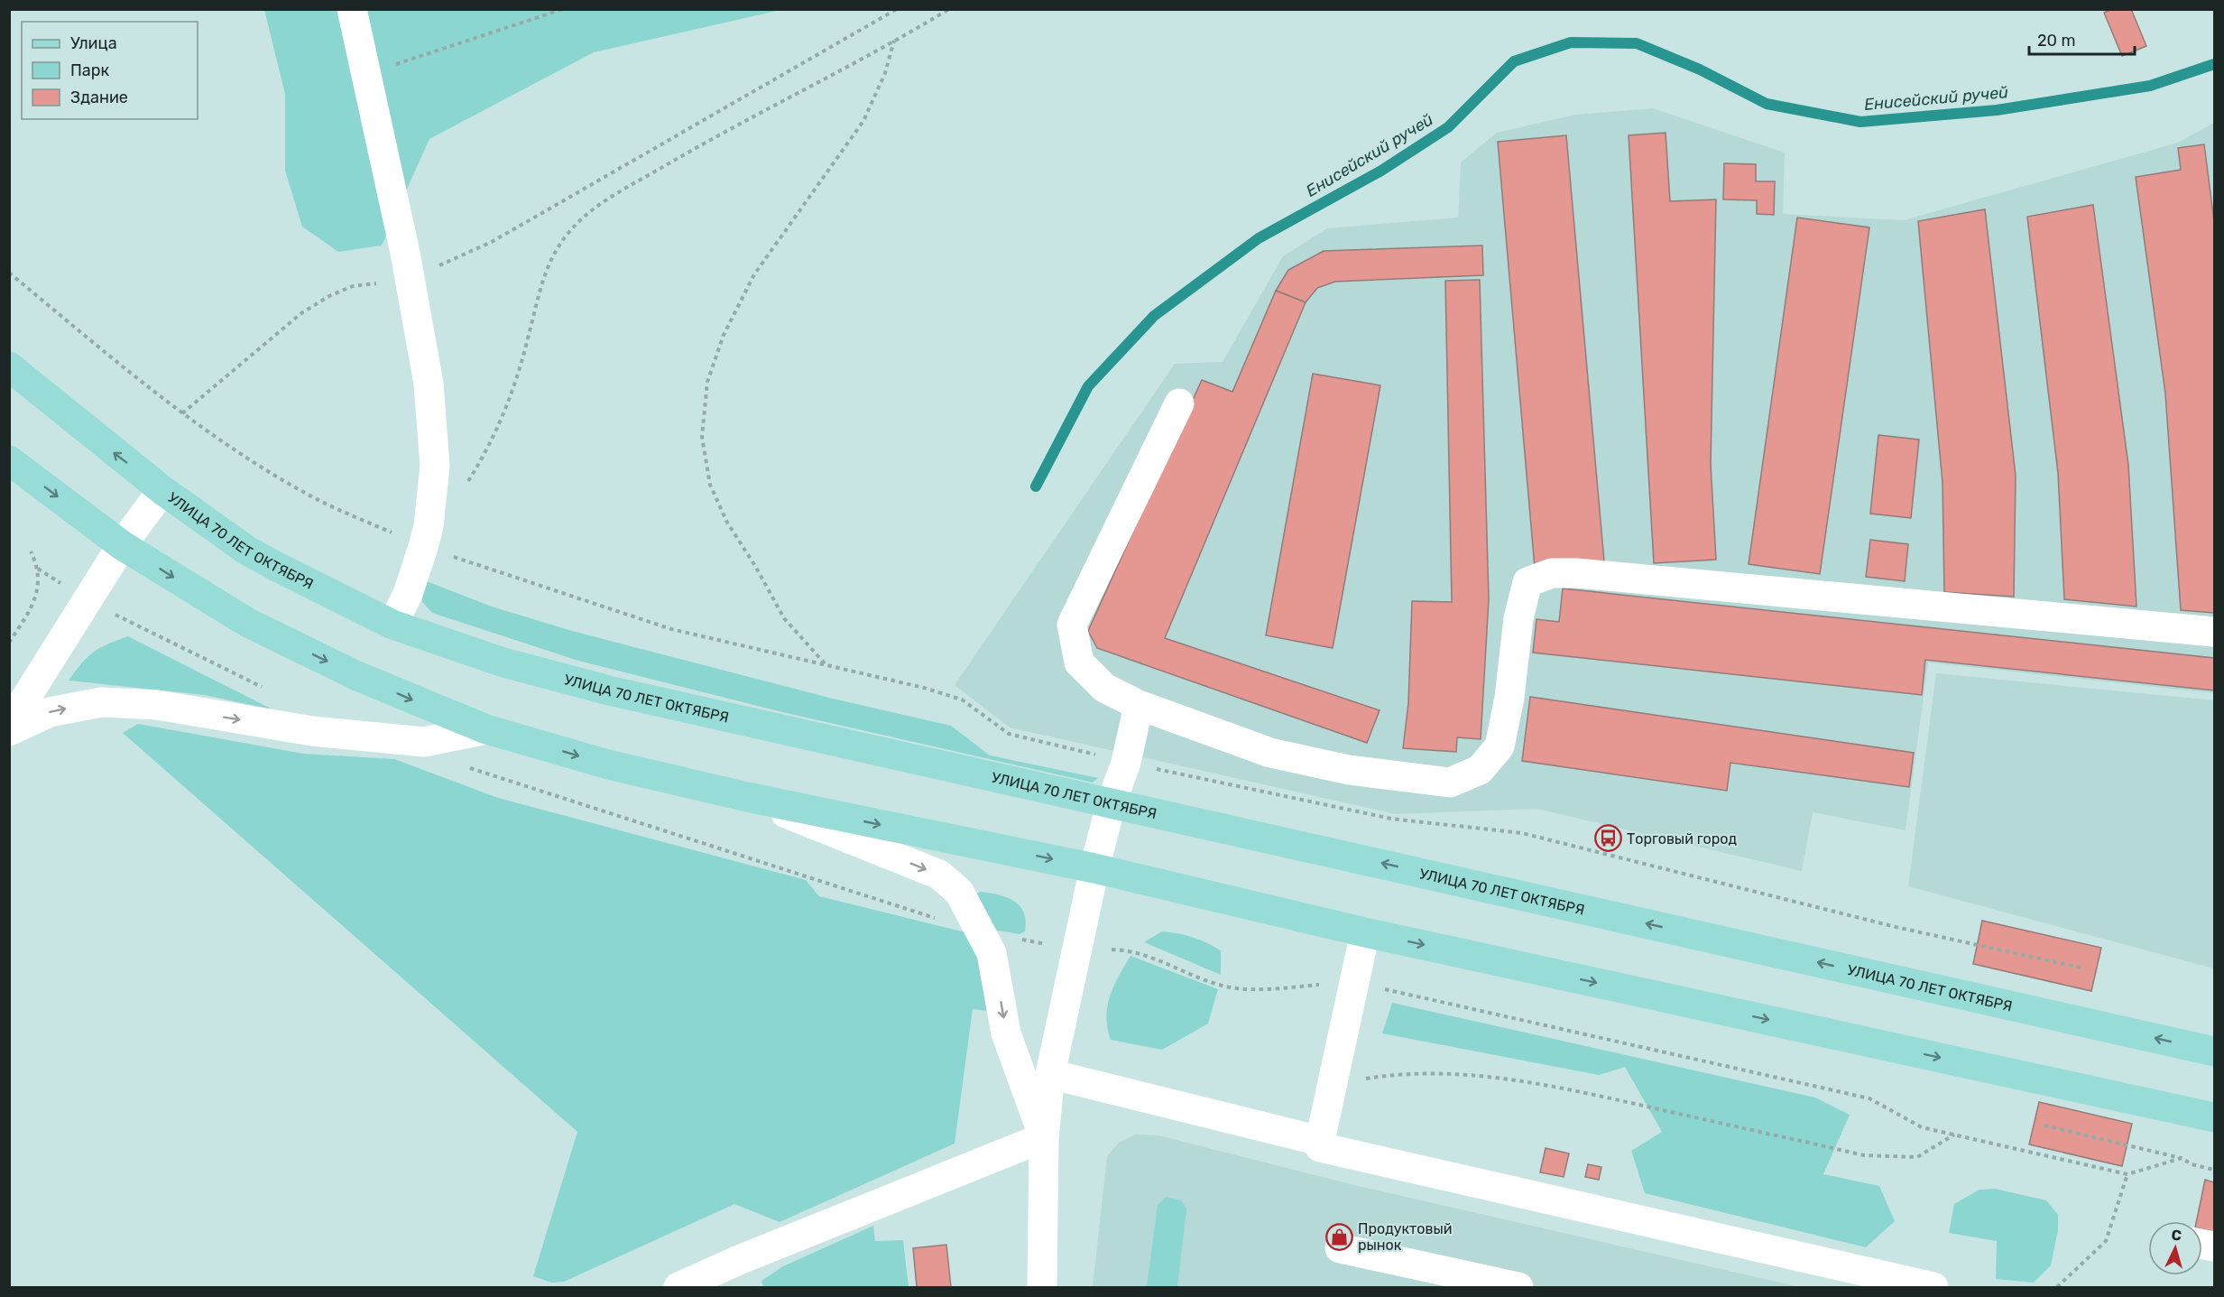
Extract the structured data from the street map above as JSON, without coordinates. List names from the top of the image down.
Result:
{
  "streets": {
    "main road": ["УЛИЦА 70 ЛЕТ ОКТЯБРЯ"]
  },
  "water": ["Енисейский ручей"],
  "places": {
    "bus stop": ["Торговый город"],
    "shop": ["Продуктовый рынок"]
  },
  "legend": ["Улица", "Парк", "Здание"],
  "scale_bar": "20 m",
  "north": "top"
}
